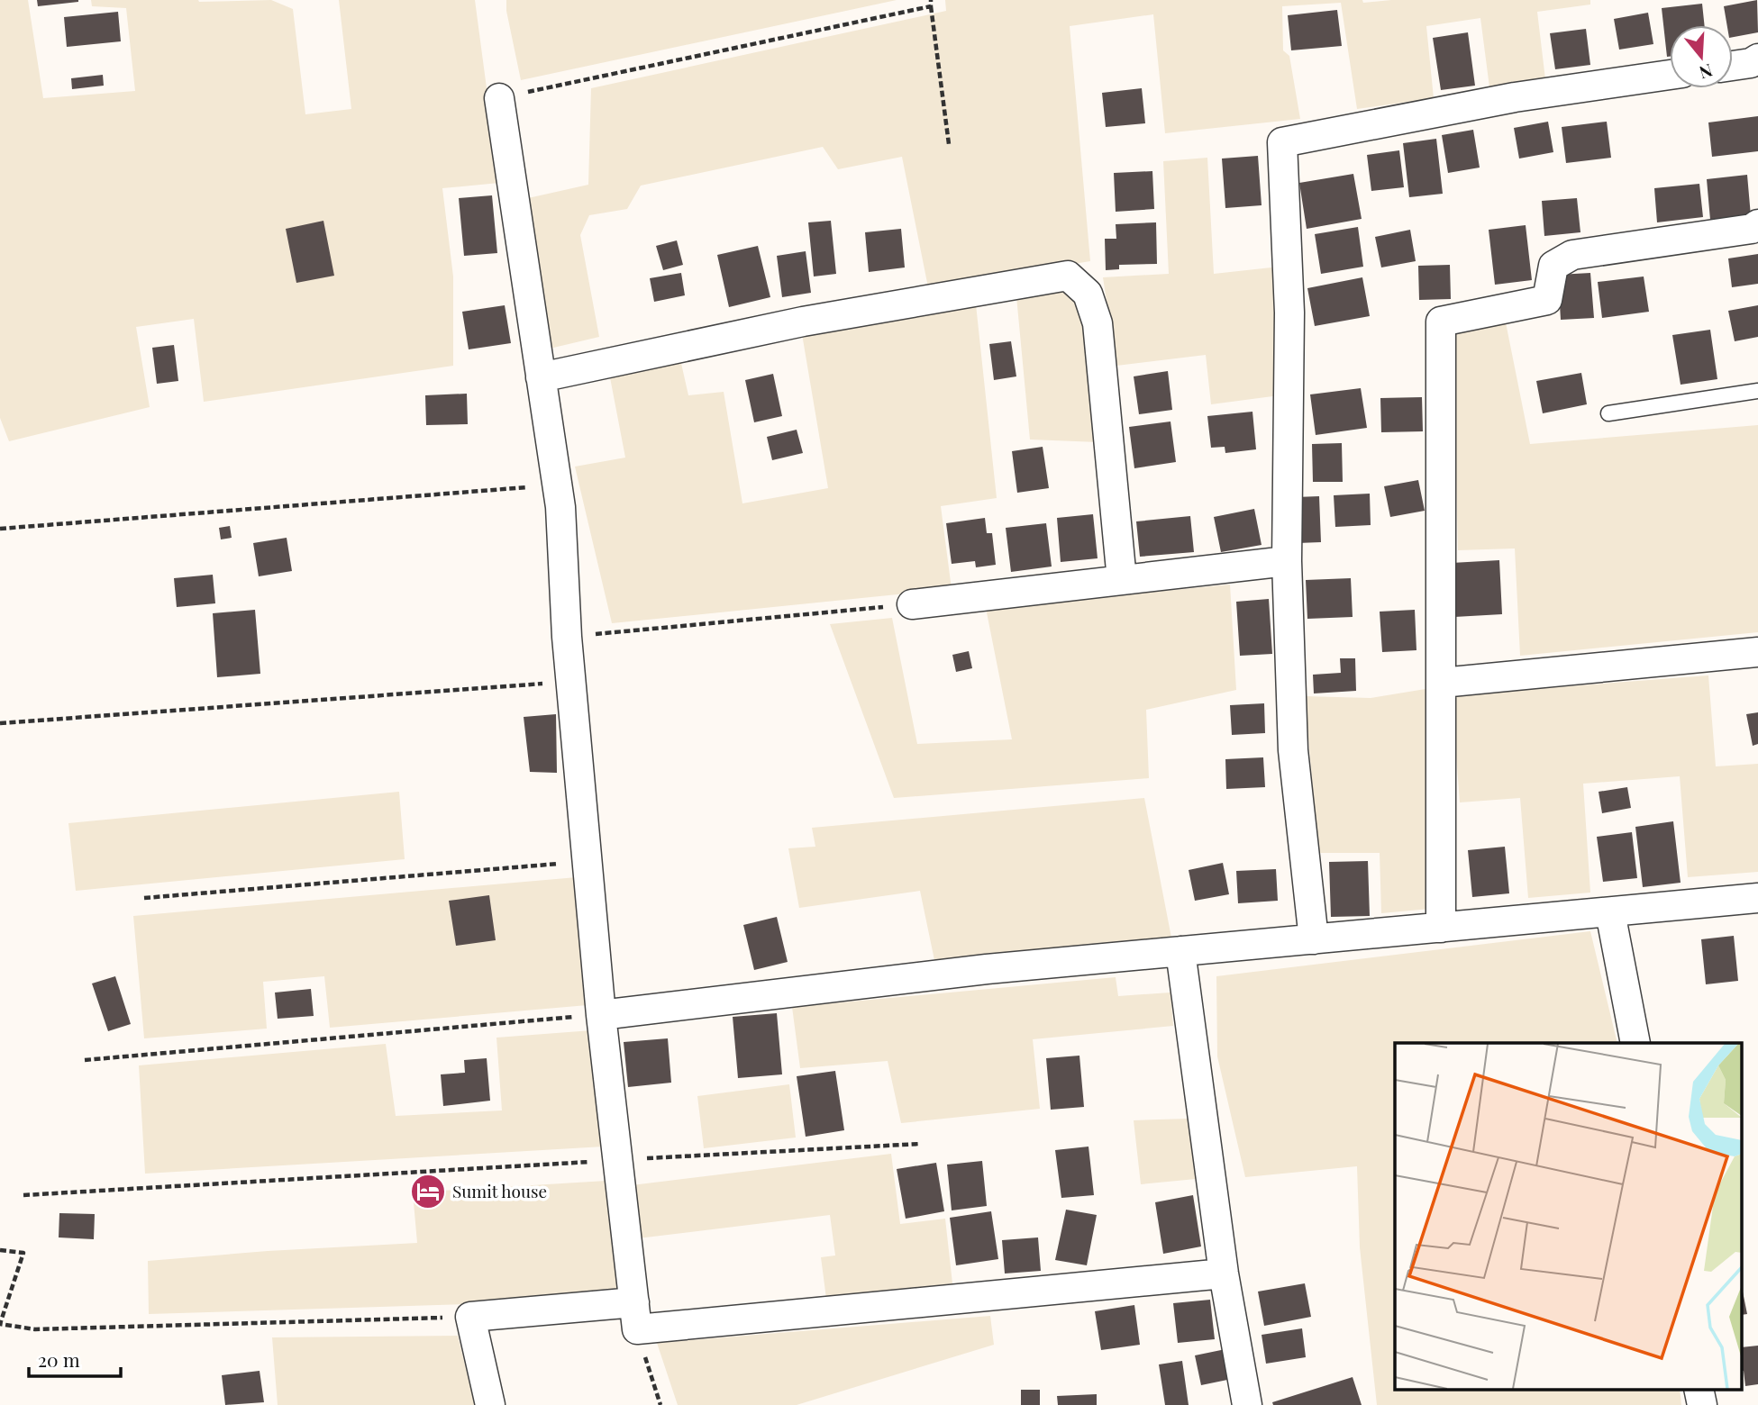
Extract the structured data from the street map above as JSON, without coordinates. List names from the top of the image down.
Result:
{
  "places": {
    "hotel": ["Sumit house"]
  },
  "scale_bar": "20 m",
  "north": "bottom"
}
